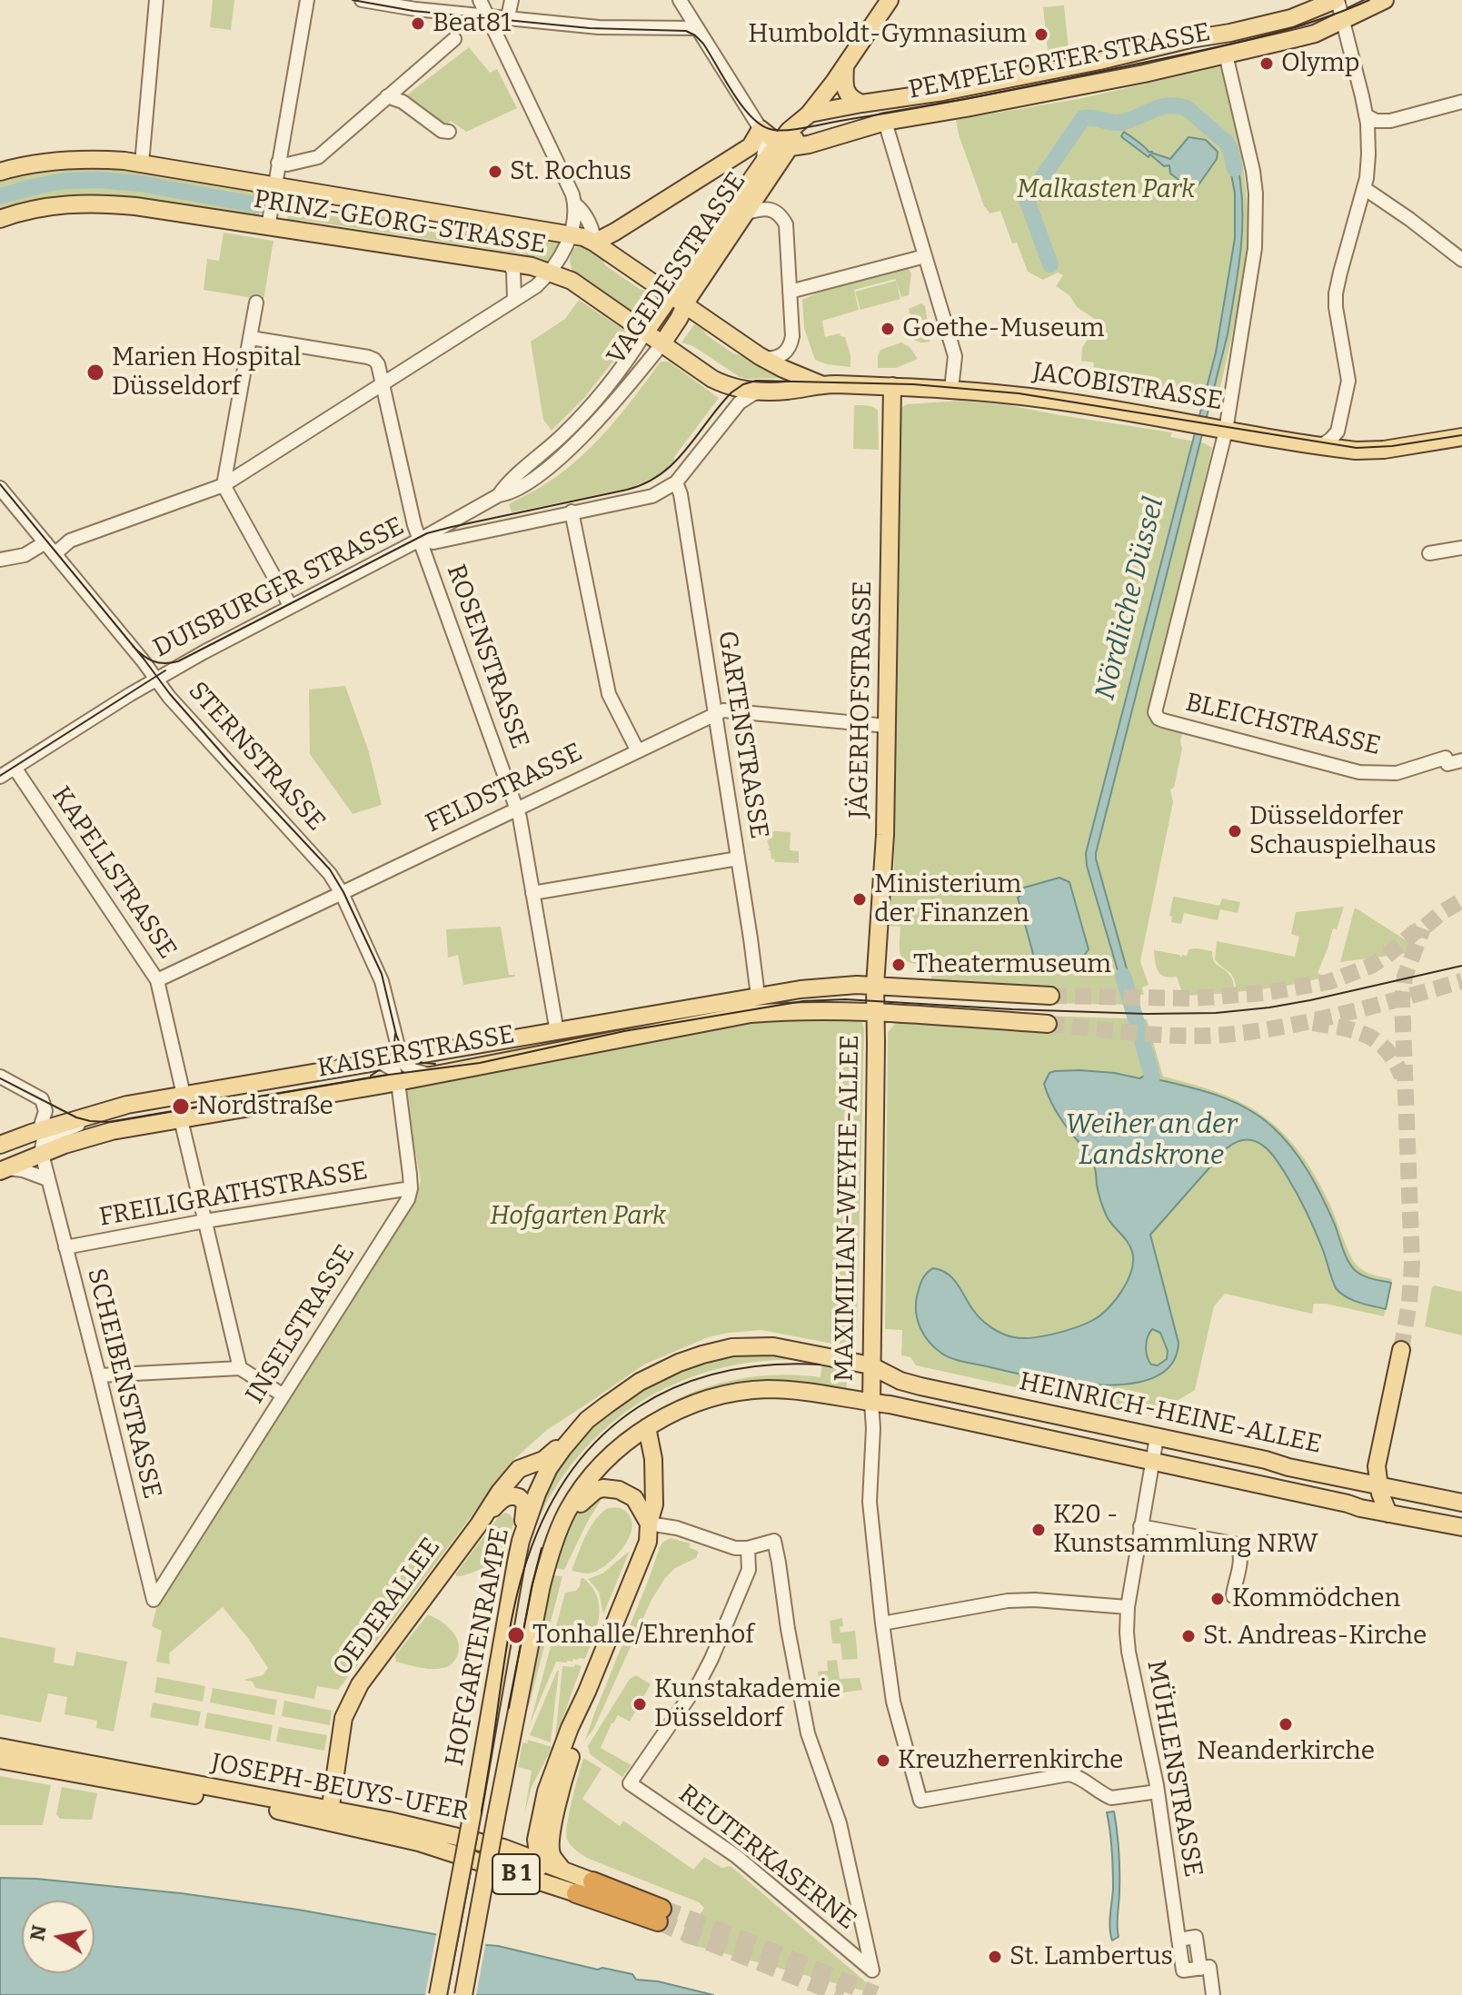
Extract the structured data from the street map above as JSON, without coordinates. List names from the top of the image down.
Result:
{
  "streets": {
    "highway": ["JOSEPH-BEUYS-UFER", "B 1"],
    "main road": [
      "PEMPELFORTER STRASSE",
      "PRINZ-GEORG-STRASSE",
      "VAGEDESSTRASSE",
      "JACOBISTRASSE",
      "JÄGERHOFSTRASSE",
      "KAISERSTRASSE",
      "MAXIMILIAN-WEYHE-ALLEE",
      "HEINRICH-HEINE-ALLEE",
      "OEDERALLEE",
      "HOFGARTENRAMPE"
    ],
    "street": [
      "DUISBURGER STRASSE",
      "ROSENSTRASSE",
      "BLEICHSTRASSE",
      "GARTENSTRASSE",
      "STERNSTRASSE",
      "FELDSTRASSE",
      "KAPELLSTRASSE",
      "FREILIGRATHSTRASSE",
      "INSELSTRASSE",
      "SCHEIBENSTRASSE",
      "MÜHLENSTRASSE",
      "REUTERKASERNE"
    ]
  },
  "crossings": [
    ["PEMPELFORTER STRASSE", "VAGEDESSTRASSE"],
    ["PRINZ-GEORG-STRASSE", "VAGEDESSTRASSE"],
    ["PRINZ-GEORG-STRASSE", "DUISBURGER STRASSE"],
    ["VAGEDESSTRASSE", "DUISBURGER STRASSE"],
    ["VAGEDESSTRASSE", "ROSENSTRASSE"],
    ["JACOBISTRASSE", "JÄGERHOFSTRASSE"],
    ["JACOBISTRASSE", "BLEICHSTRASSE"],
    ["DUISBURGER STRASSE", "ROSENSTRASSE"],
    ["DUISBURGER STRASSE", "GARTENSTRASSE"],
    ["DUISBURGER STRASSE", "STERNSTRASSE"],
    ["DUISBURGER STRASSE", "KAPELLSTRASSE"],
    ["ROSENSTRASSE", "FELDSTRASSE"],
    ["ROSENSTRASSE", "KAISERSTRASSE"],
    ["JÄGERHOFSTRASSE", "FELDSTRASSE"],
    ["JÄGERHOFSTRASSE", "KAISERSTRASSE"],
    ["JÄGERHOFSTRASSE", "MAXIMILIAN-WEYHE-ALLEE"],
    ["GARTENSTRASSE", "FELDSTRASSE"],
    ["GARTENSTRASSE", "KAISERSTRASSE"],
    ["STERNSTRASSE", "FELDSTRASSE"],
    ["STERNSTRASSE", "KAISERSTRASSE"],
    ["FELDSTRASSE", "KAPELLSTRASSE"],
    ["KAPELLSTRASSE", "KAISERSTRASSE"],
    ["KAISERSTRASSE", "MAXIMILIAN-WEYHE-ALLEE"],
    ["KAISERSTRASSE", "SCHEIBENSTRASSE"],
    ["FREILIGRATHSTRASSE", "INSELSTRASSE"],
    ["FREILIGRATHSTRASSE", "SCHEIBENSTRASSE"],
    ["MAXIMILIAN-WEYHE-ALLEE", "HEINRICH-HEINE-ALLEE"],
    ["MAXIMILIAN-WEYHE-ALLEE", "HOFGARTENRAMPE"],
    ["INSELSTRASSE", "SCHEIBENSTRASSE"],
    ["HEINRICH-HEINE-ALLEE", "HOFGARTENRAMPE"],
    ["HEINRICH-HEINE-ALLEE", "MÜHLENSTRASSE"],
    ["OEDERALLEE", "HOFGARTENRAMPE"],
    ["OEDERALLEE", "JOSEPH-BEUYS-UFER"]
  ],
  "water": ["Nördliche Düssel", "Weiher an der Landskrone"],
  "parks": ["Malkasten Park", "Hofgarten Park"],
  "places": [
    "Beat81",
    "Humboldt-Gymnasium",
    "Olymp",
    "St. Rochus",
    "Goethe-Museum",
    "Marien Hospital Düsseldorf",
    "Düsseldorfer Schauspielhaus",
    "Ministerium der Finanzen",
    "Theatermuseum",
    "Nordstraße",
    "K20 - Kunstsammlung NRW",
    "Kommödchen",
    "Tonhalle/Ehrenhof",
    "St. Andreas-Kirche",
    "Kunstakademie Düsseldorf",
    "Neanderkirche",
    "Kreuzherrenkirche",
    "St. Lambertus"
  ],
  "north": "left"
}
